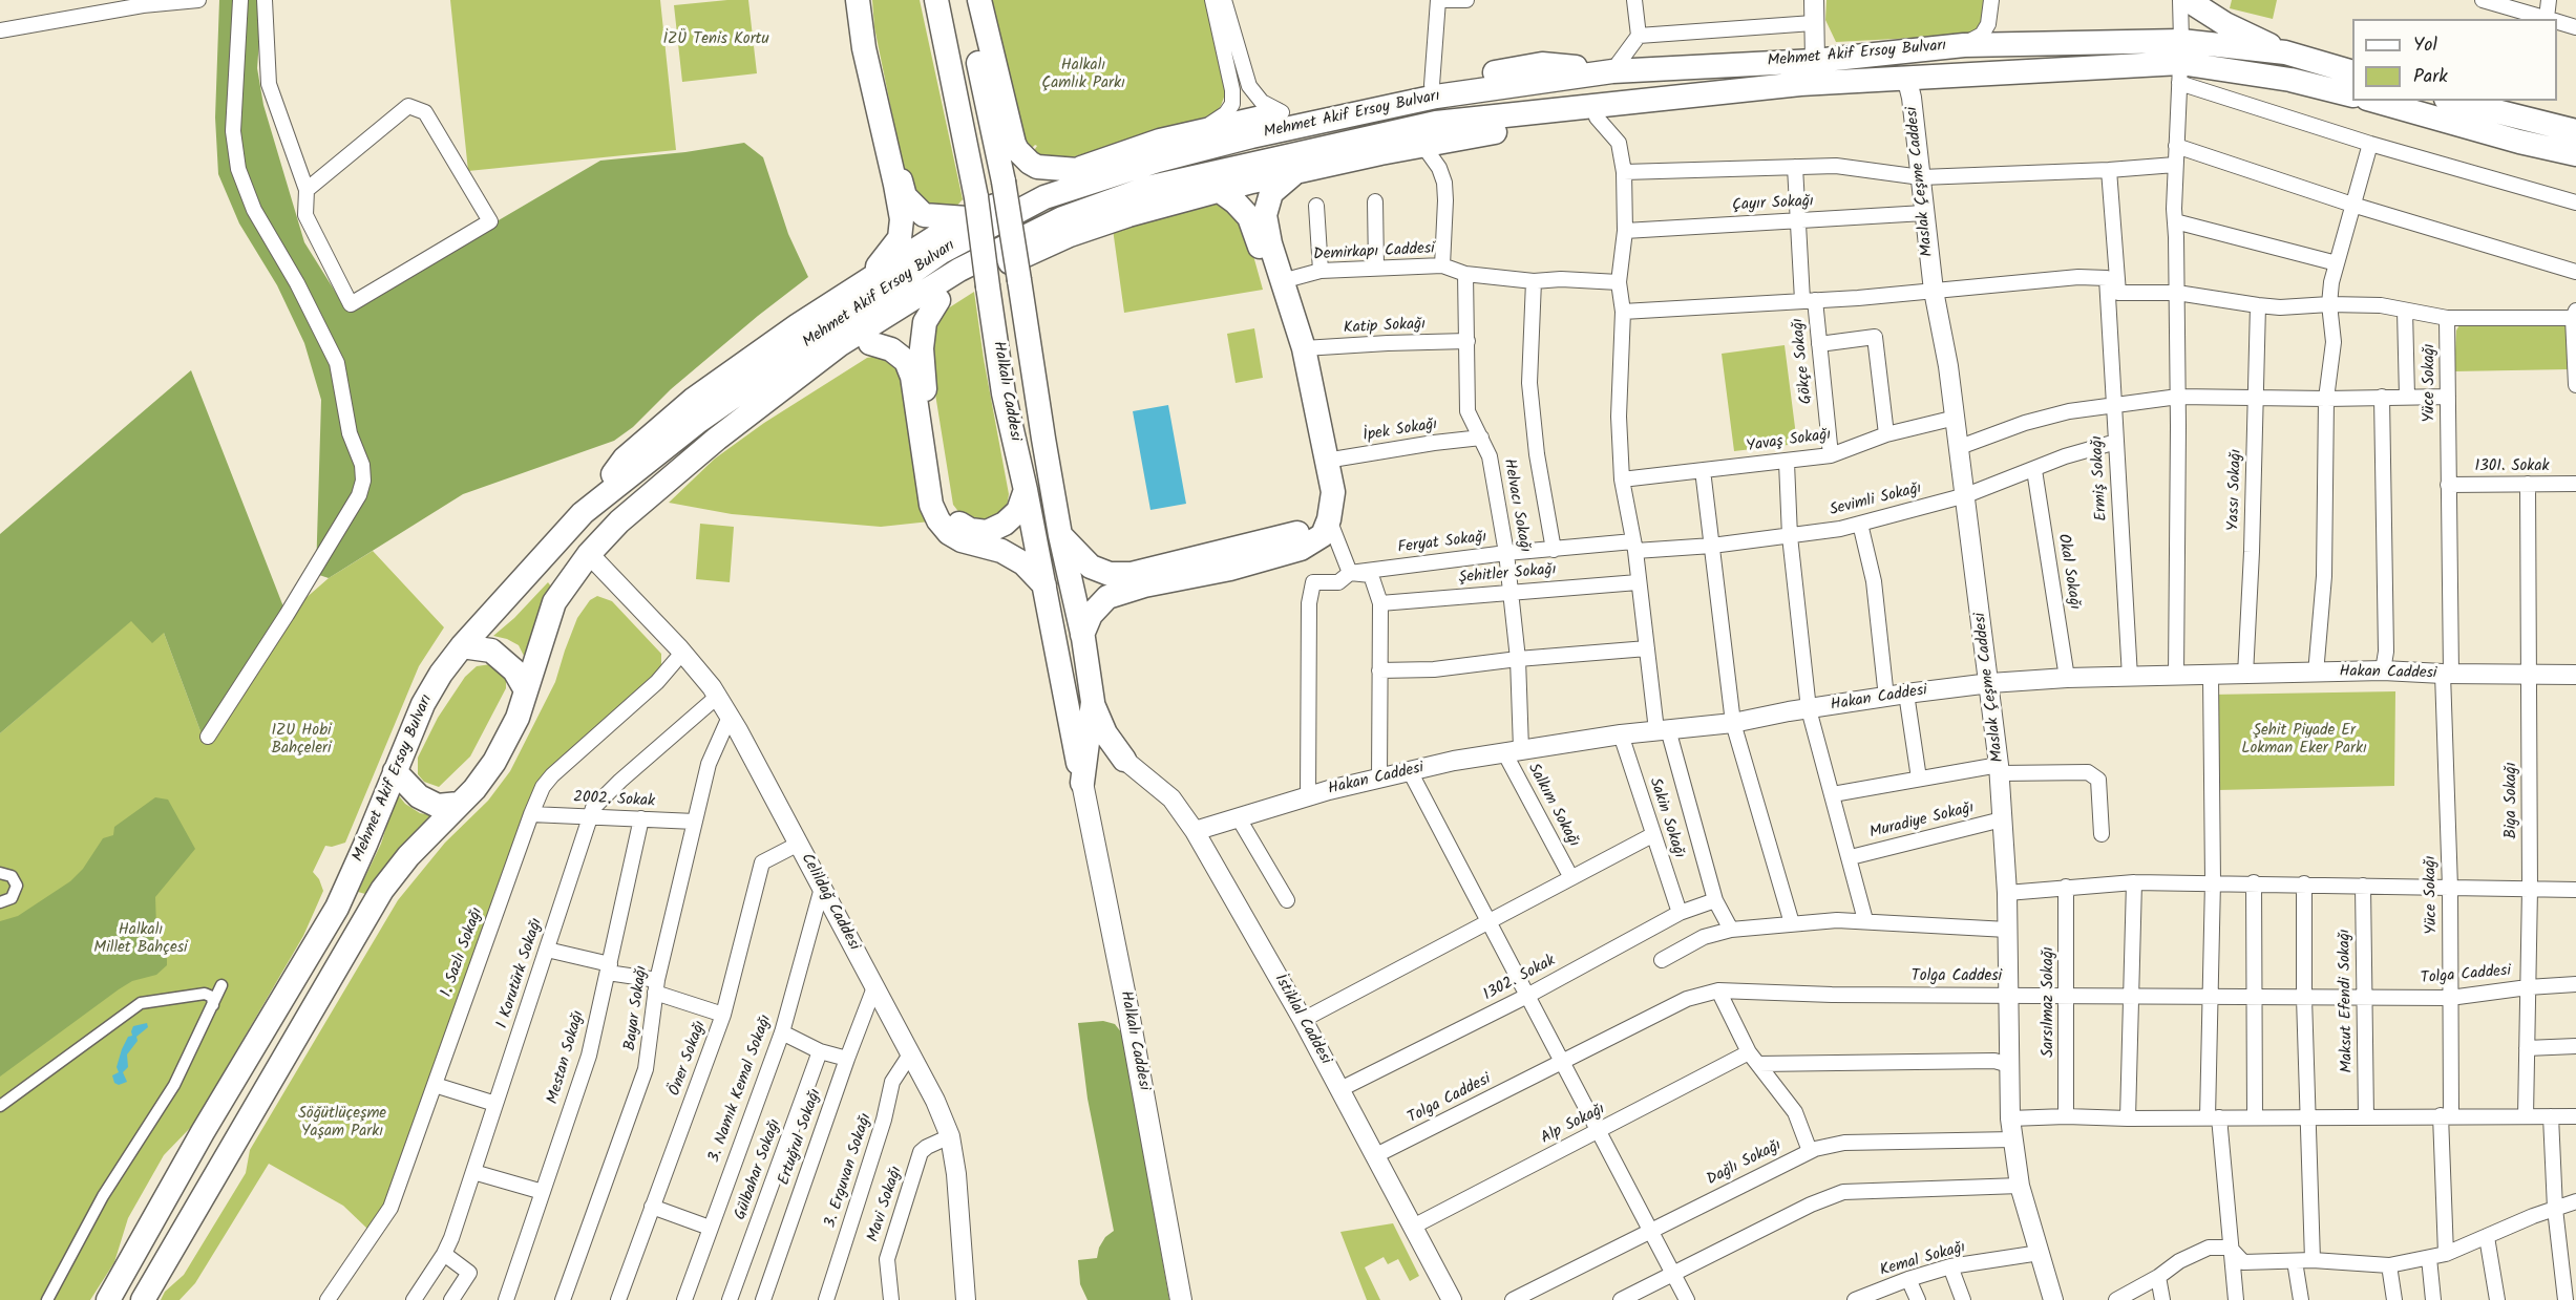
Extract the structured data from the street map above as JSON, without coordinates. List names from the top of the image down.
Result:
{
  "streets": {
    "main road": ["Mehmet Akif Ersoy Bulvarı", "Halkalı Caddesi"],
    "street": [
      "Maslak Çeşme Caddesi",
      "Çayır Sokağı",
      "Demirkapı Caddesi",
      "Katip Sokağı",
      "Gökçe Sokağı",
      "Yüce Sokağı",
      "İpek Sokağı",
      "Yavaş Sokağı",
      "1301. Sokak",
      "Ermiş Sokağı",
      "Yassı Sokağı",
      "Sevimli Sokağı",
      "Helvacı Sokağı",
      "Feryat Sokağı",
      "Okal Sokağı",
      "Şehitler Sokağı",
      "Hakan Caddesi",
      "2002. Sokak",
      "Biga Sokağı",
      "Salkım Sokağı",
      "Sakin Sokağı",
      "Muradiye Sokağı",
      "Celildağ Caddesi",
      "1. Sazlı Sokağı",
      "1 Korutürk Sokağı",
      "Tolga Caddesi",
      "1302. Sokak",
      "Maksut Efendi Sokağı",
      "Sarsılmaz Sokağı",
      "Bayar Sokağı",
      "İstiklal Caddesi",
      "Mestan Sokağı",
      "Öner Sokağı",
      "3. Namık Kemal Sokağı",
      "Alp Sokağı",
      "Ertuğrul Sokağı",
      "Dağlı Sokağı",
      "Gülbahar Sokağı",
      "3. Erguvan Sokağı",
      "Mavi Sokağı",
      "Kemal Sokağı"
    ]
  },
  "crossings": [
    ["Mehmet Akif Ersoy Bulvarı", "Maslak Çeşme Caddesi"],
    ["Mehmet Akif Ersoy Bulvarı", "Celildağ Caddesi"],
    ["Maslak Çeşme Caddesi", "Çayır Sokağı"],
    ["Maslak Çeşme Caddesi", "Yavaş Sokağı"],
    ["Maslak Çeşme Caddesi", "Sevimli Sokağı"],
    ["Maslak Çeşme Caddesi", "Hakan Caddesi"],
    ["Maslak Çeşme Caddesi", "Muradiye Sokağı"],
    ["Maslak Çeşme Caddesi", "Tolga Caddesi"],
    ["Maslak Çeşme Caddesi", "Alp Sokağı"],
    ["Maslak Çeşme Caddesi", "Dağlı Sokağı"],
    ["Maslak Çeşme Caddesi", "Kemal Sokağı"],
    ["Çayır Sokağı", "Gökçe Sokağı"],
    ["Demirkapı Caddesi", "Helvacı Sokağı"],
    ["Katip Sokağı", "Helvacı Sokağı"],
    ["Gökçe Sokağı", "Yavaş Sokağı"],
    ["Yüce Sokağı", "1301. Sokak"],
    ["Yüce Sokağı", "Hakan Caddesi"],
    ["Yüce Sokağı", "Tolga Caddesi"],
    ["Halkalı Caddesi", "İstiklal Caddesi"],
    ["İpek Sokağı", "Helvacı Sokağı"],
    ["1301. Sokak", "Biga Sokağı"],
    ["Ermiş Sokağı", "Sevimli Sokağı"],
    ["Ermiş Sokağı", "Hakan Caddesi"],
    ["Yassı Sokağı", "Hakan Caddesi"],
    ["Sevimli Sokağı", "Feryat Sokağı"],
    ["Sevimli Sokağı", "Okal Sokağı"],
    ["Helvacı Sokağı", "Feryat Sokağı"],
    ["Helvacı Sokağı", "Şehitler Sokağı"],
    ["Helvacı Sokağı", "Hakan Caddesi"],
    ["Helvacı Sokağı", "Salkım Sokağı"],
    ["Feryat Sokağı", "Hakan Caddesi"],
    ["Okal Sokağı", "Hakan Caddesi"],
    ["Hakan Caddesi", "Biga Sokağı"],
    ["Hakan Caddesi", "Salkım Sokağı"],
    ["Hakan Caddesi", "Sakin Sokağı"],
    ["Hakan Caddesi", "İstiklal Caddesi"],
    ["2002. Sokak", "1. Sazlı Sokağı"],
    ["2002. Sokak", "1 Korutürk Sokağı"],
    ["2002. Sokak", "Bayar Sokağı"],
    ["2002. Sokak", "Mestan Sokağı"],
    ["Biga Sokağı", "Tolga Caddesi"],
    ["Sakin Sokağı", "1302. Sokak"],
    ["Celildağ Caddesi", "1. Sazlı Sokağı"],
    ["Celildağ Caddesi", "1 Korutürk Sokağı"],
    ["Celildağ Caddesi", "Bayar Sokağı"],
    ["Celildağ Caddesi", "Öner Sokağı"],
    ["Celildağ Caddesi", "3. Namık Kemal Sokağı"],
    ["Celildağ Caddesi", "Ertuğrul Sokağı"],
    ["Celildağ Caddesi", "3. Erguvan Sokağı"],
    ["Celildağ Caddesi", "Mavi Sokağı"],
    ["Tolga Caddesi", "Maksut Efendi Sokağı"],
    ["Tolga Caddesi", "Sarsılmaz Sokağı"],
    ["Tolga Caddesi", "İstiklal Caddesi"],
    ["1302. Sokak", "İstiklal Caddesi"],
    ["İstiklal Caddesi", "Alp Sokağı"]
  ],
  "parks": [
    "İZÜ Tenis Kortu",
    "Halkalı Çamlık Parkı",
    "IZU Hobi Bahçeleri",
    "Şehit Piyade Er Lokman Eker Parkı",
    "Halkalı Millet Bahçesi",
    "Söğütlüçeşme Yaşam Parkı"
  ],
  "legend": ["Yol", "Park"]
}
